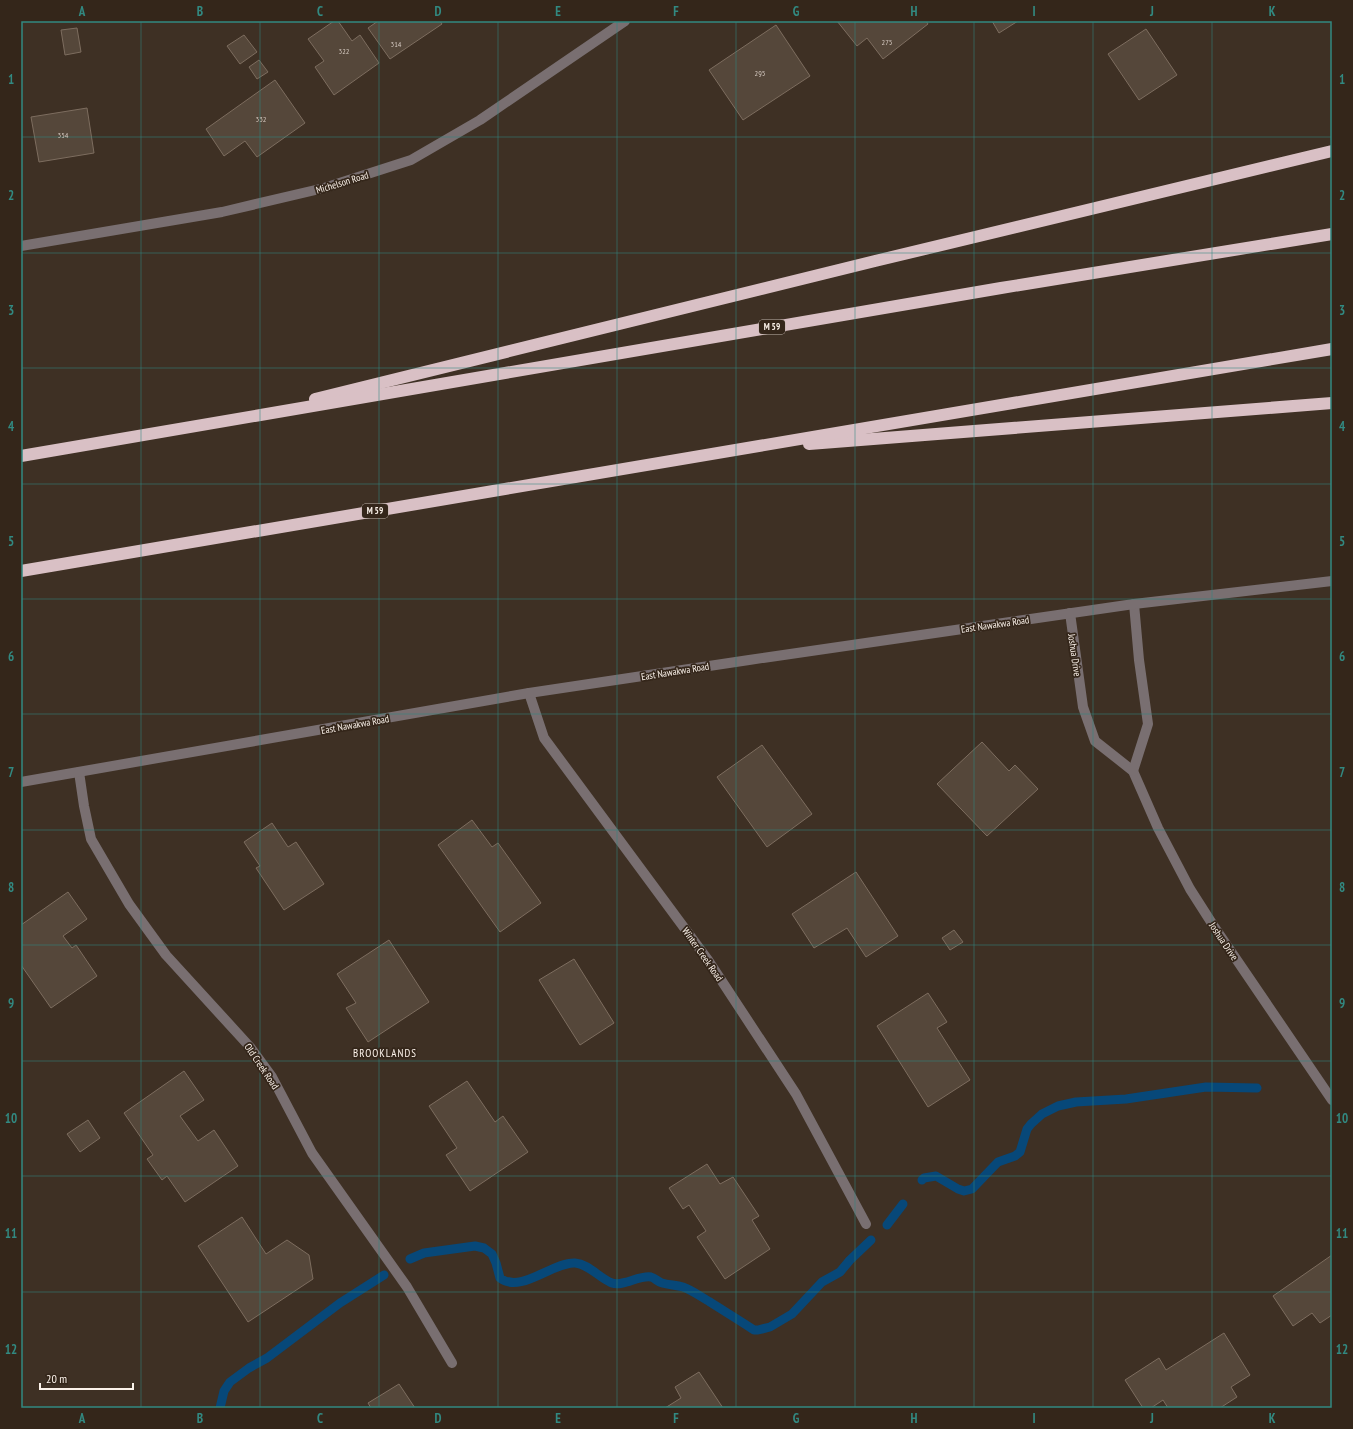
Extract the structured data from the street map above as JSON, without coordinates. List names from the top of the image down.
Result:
{
  "streets": {
    "highway": ["M 59"],
    "street": [
      "Michelson Road",
      "East Nawakwa Road",
      "Joshua Drive",
      "Winter Creek Road",
      "Old Creek Road"
    ]
  },
  "crossings": [
    ["East Nawakwa Road", "Joshua Drive"],
    ["East Nawakwa Road", "Winter Creek Road"],
    ["East Nawakwa Road", "Old Creek Road"]
  ],
  "districts": ["BROOKLANDS"],
  "house_numbers": [
    "275",
    "314",
    "322",
    "295",
    "332",
    "354"
  ],
  "scale_bar": "20 m",
  "grid": {
    "columns": [
      "A",
      "B",
      "C",
      "D",
      "E",
      "F",
      "G",
      "H",
      "I",
      "J",
      "K"
    ],
    "rows": [
      "1",
      "2",
      "3",
      "4",
      "5",
      "6",
      "7",
      "8",
      "9",
      "10",
      "11",
      "12"
    ]
  }
}
